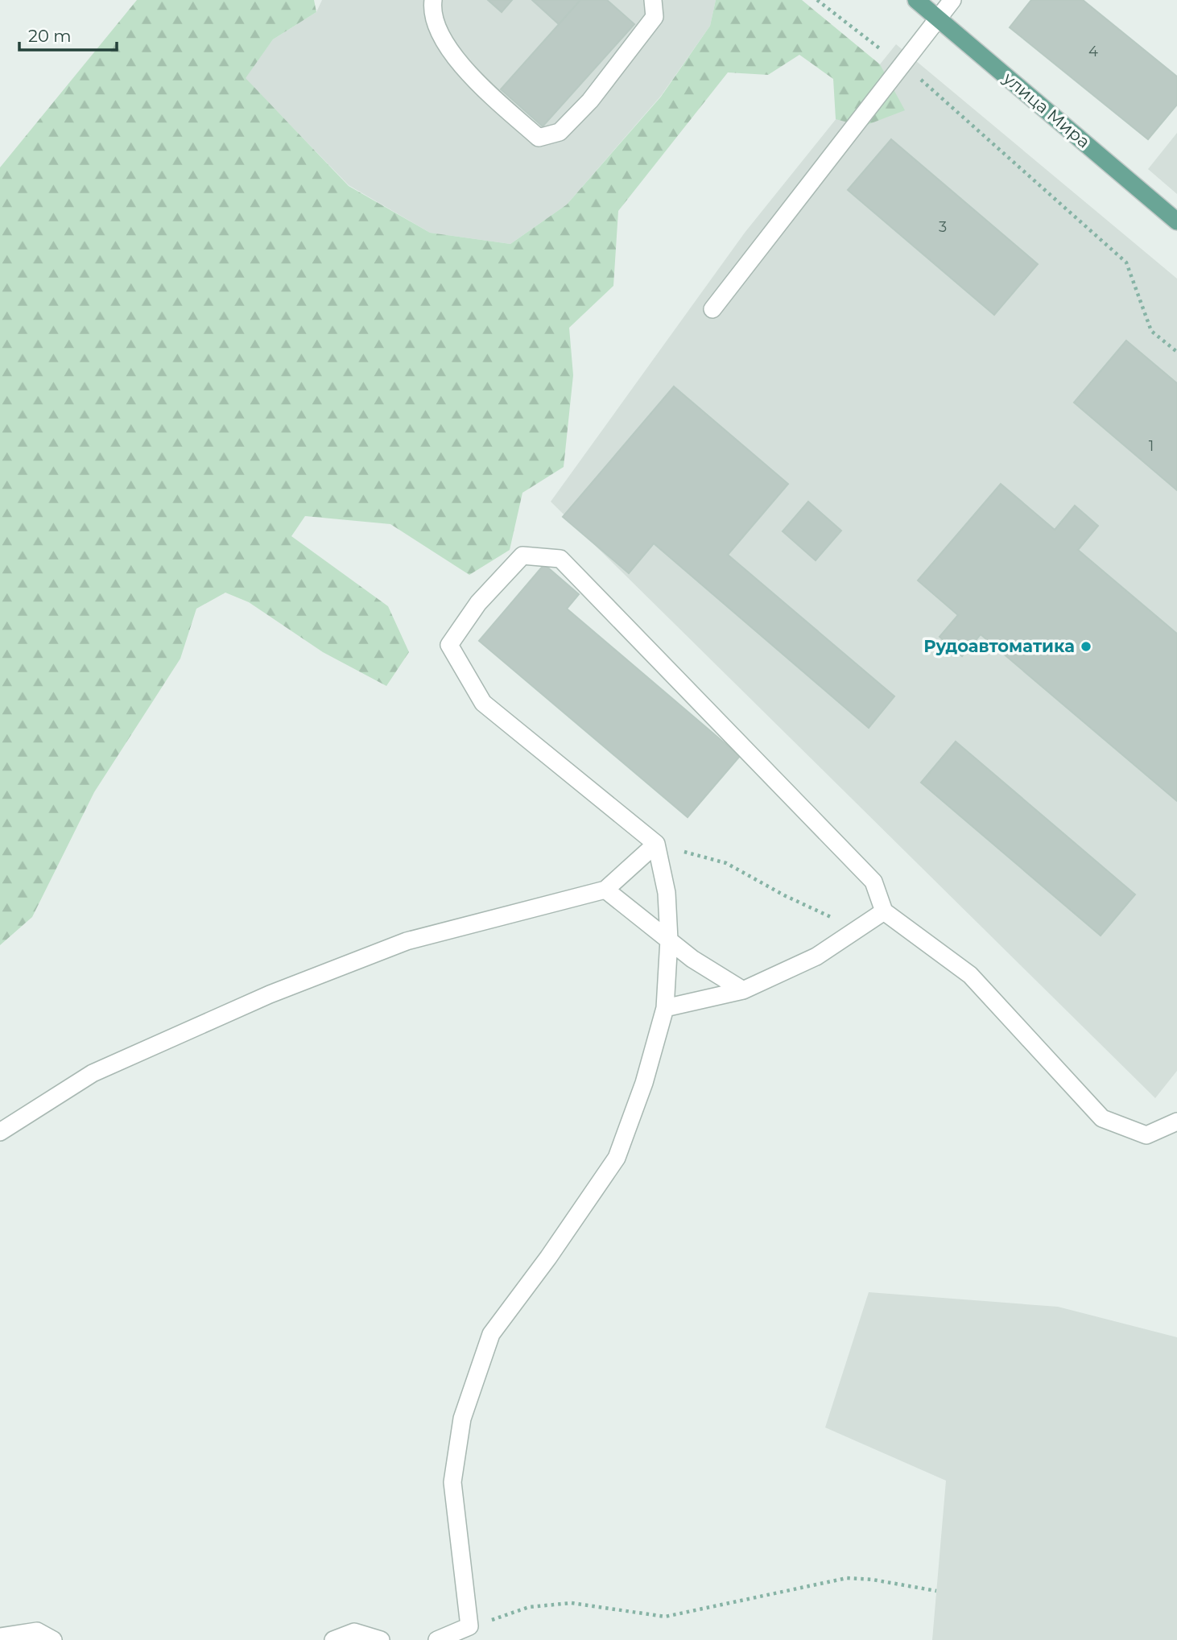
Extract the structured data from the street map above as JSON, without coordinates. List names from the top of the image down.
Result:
{
  "streets": {
    "main road": ["улица Мира"]
  },
  "places": ["Рудоавтоматика"],
  "house_numbers": ["4", "3", "1"],
  "scale_bar": "20 m"
}
